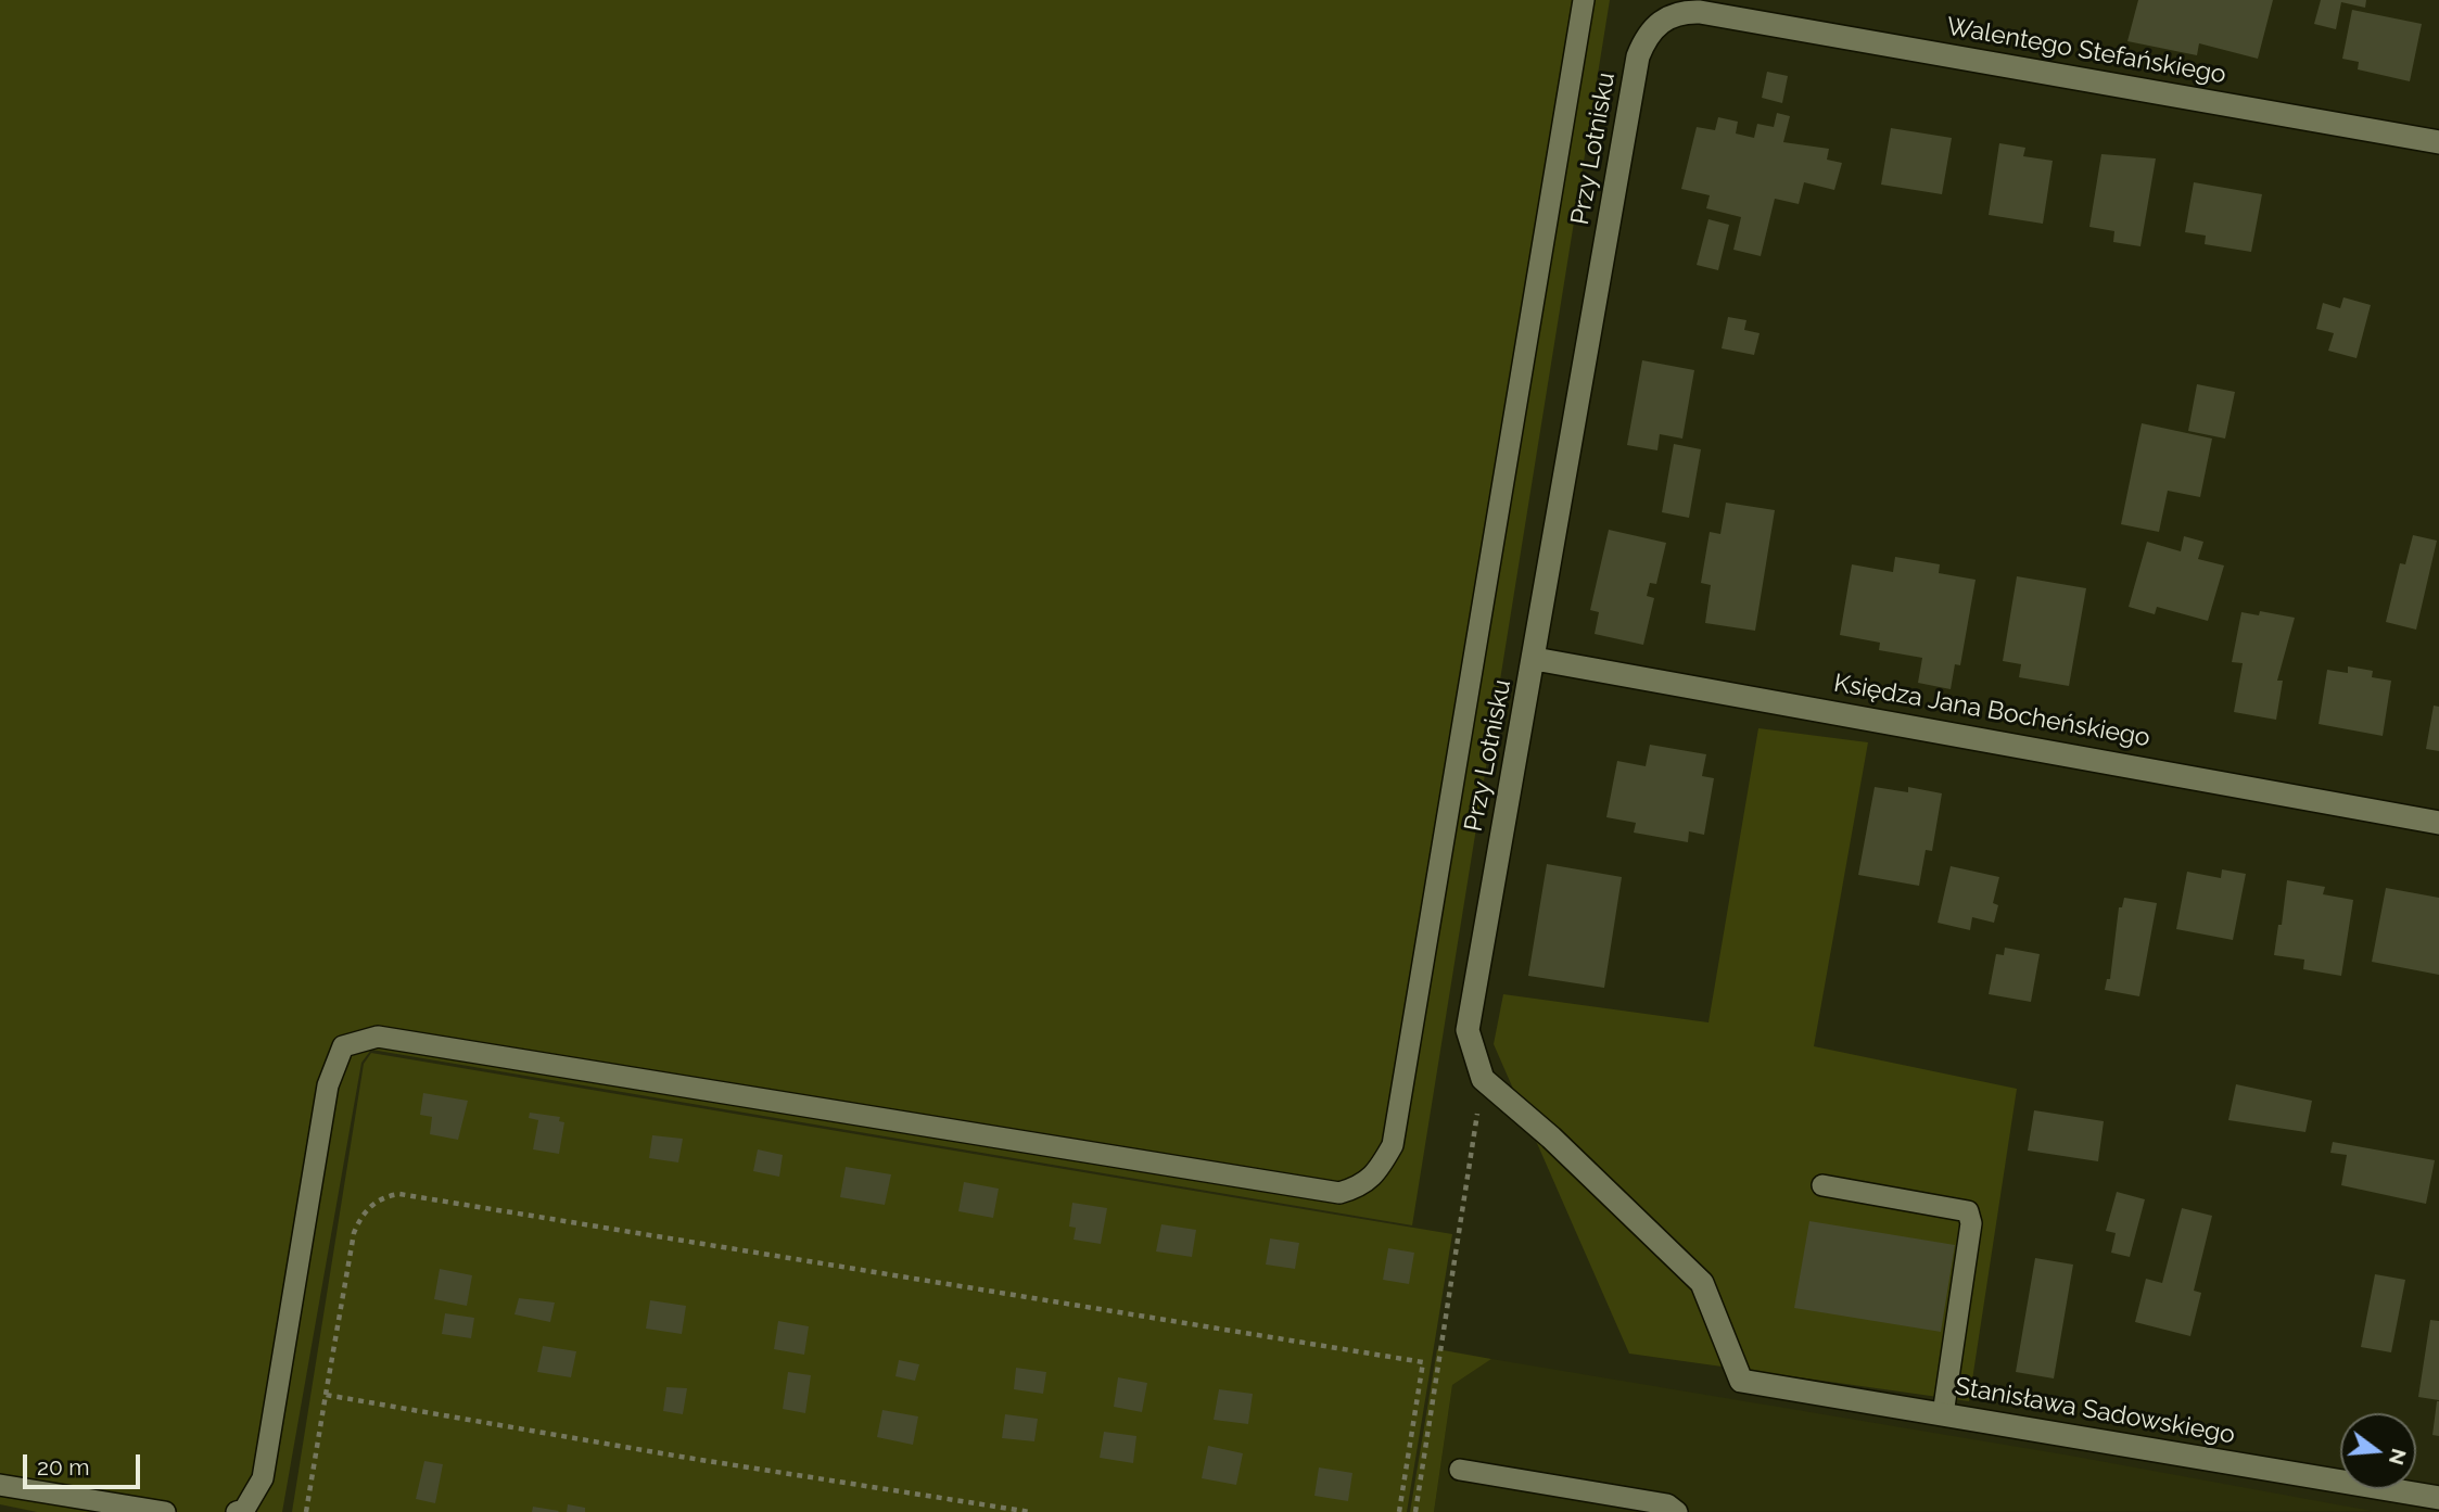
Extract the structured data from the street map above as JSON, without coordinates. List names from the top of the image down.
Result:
{
  "streets": {
    "street": [
      "Walentego Stefańskiego",
      "Przy Lotnisku",
      "Księdza Jana Bocheńskiego",
      "Stanisława Sadowskiego"
    ]
  },
  "crossings": [
    ["Walentego Stefańskiego", "Przy Lotnisku"],
    ["Przy Lotnisku", "Księdza Jana Bocheńskiego"],
    ["Przy Lotnisku", "Stanisława Sadowskiego"]
  ],
  "scale_bar": "20 m",
  "north": "right"
}
